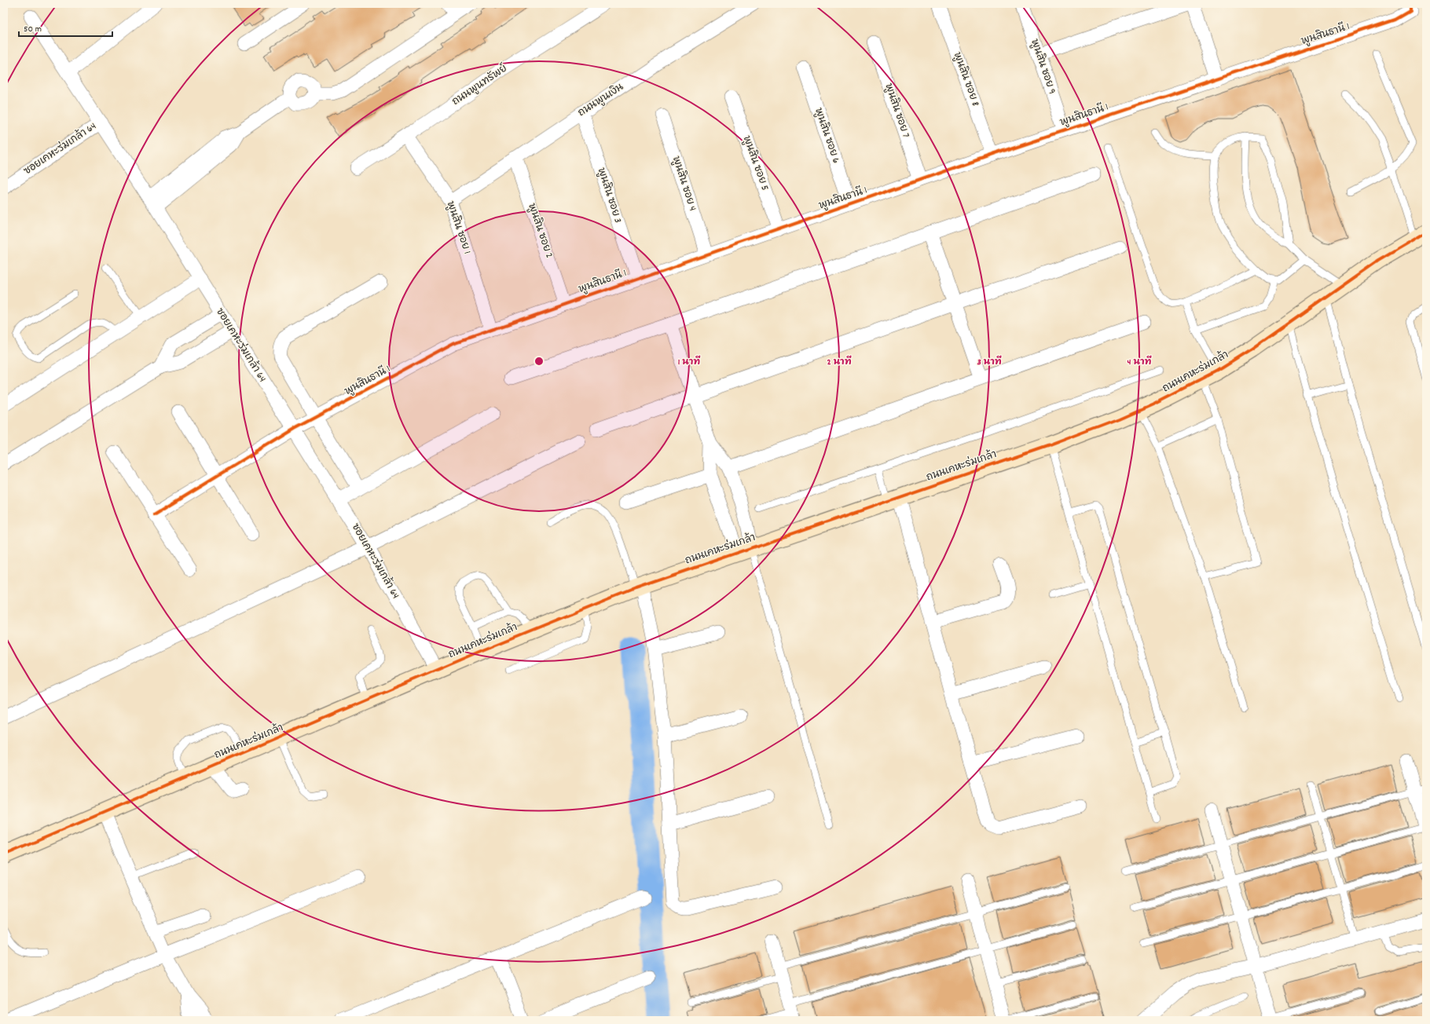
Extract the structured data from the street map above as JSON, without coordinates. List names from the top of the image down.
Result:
{
  "streets": {
    "street": [
      "พูนสินธานี 1",
      "พูนสิน ซอย 9",
      "พูนสิน ซอย 8",
      "ถนนพูนทรัพย์",
      "ถนนพูนเงิน",
      "พูนสิน ซอย 7",
      "พูนสิน ซอย 6",
      "ซอยเคหะร่มเกล้า 64",
      "พูนสิน ซอย 5",
      "พูนสิน ซอย 4",
      "พูนสิน ซอย 3",
      "พูนสิน ซอย 1",
      "พูนสิน ซอย 2",
      "ถนนเคหะร่มเกล้า"
    ]
  },
  "crossings": [
    ["พูนสินธานี 1", "พูนสิน ซอย 9"],
    ["พูนสินธานี 1", "พูนสิน ซอย 8"],
    ["พูนสินธานี 1", "พูนสิน ซอย 7"],
    ["พูนสินธานี 1", "พูนสิน ซอย 6"],
    ["พูนสินธานี 1", "ซอยเคหะร่มเกล้า 64"],
    ["พูนสินธานี 1", "พูนสิน ซอย 5"],
    ["พูนสินธานี 1", "พูนสิน ซอย 4"],
    ["พูนสินธานี 1", "พูนสิน ซอย 3"],
    ["พูนสินธานี 1", "พูนสิน ซอย 1"],
    ["พูนสินธานี 1", "พูนสิน ซอย 2"],
    ["ถนนพูนทรัพย์", "พูนสิน ซอย 1"],
    ["ถนนพูนเงิน", "พูนสิน ซอย 3"],
    ["ถนนพูนเงิน", "พูนสิน ซอย 1"],
    ["ถนนพูนเงิน", "พูนสิน ซอย 2"],
    ["ซอยเคหะร่มเกล้า 64", "ถนนเคหะร่มเกล้า"]
  ],
  "scale_bar": "50 m",
  "rings": [
    "1 นาที",
    "2 นาที",
    "3 นาที",
    "4 นาที"
  ]
}
